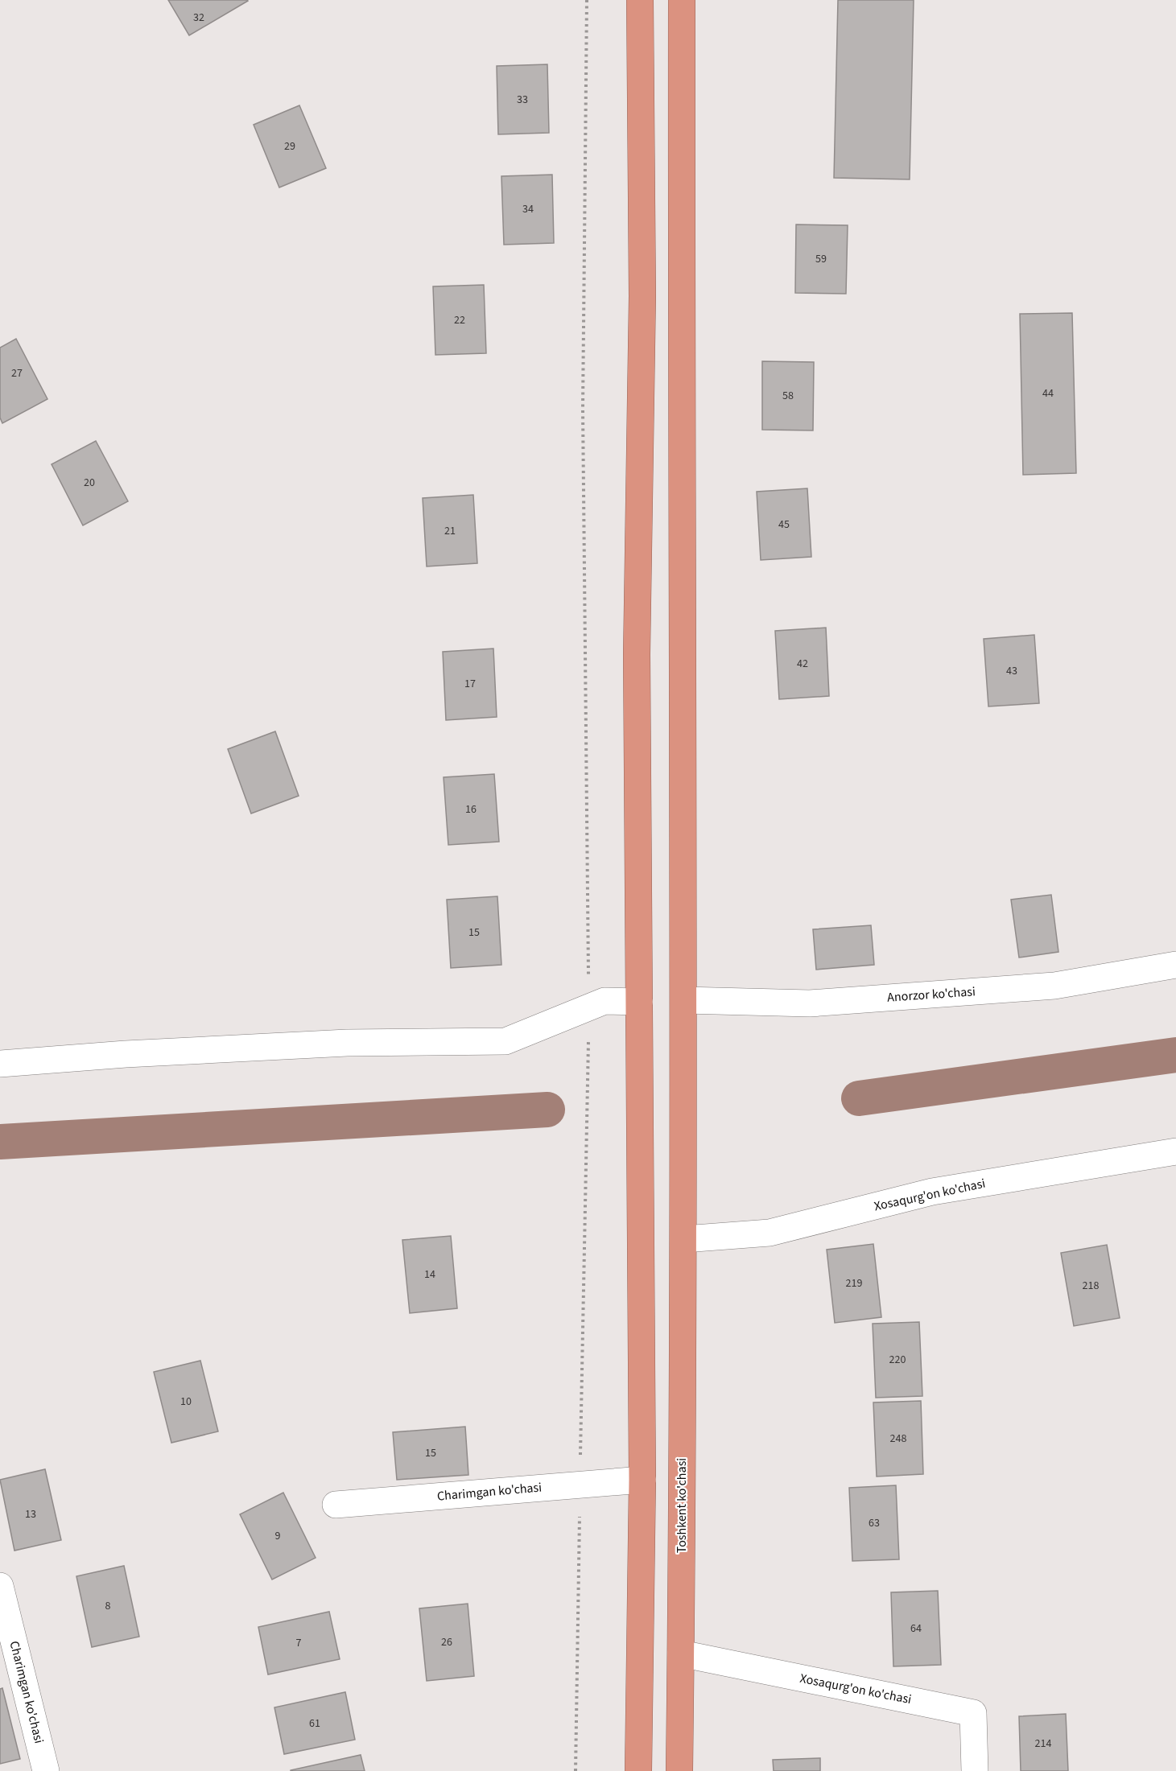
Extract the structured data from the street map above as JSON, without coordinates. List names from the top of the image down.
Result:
{
  "streets": {
    "highway": ["Toshkent ko'chasi"],
    "street": ["Anorzor ko'chasi", "Xosaqurg'on ko'chasi", "Charimgan ko'chasi"]
  },
  "crossings": [
    ["Anorzor ko'chasi", "Toshkent ko'chasi"],
    ["Xosaqurg'on ko'chasi", "Toshkent ko'chasi"]
  ],
  "house_numbers": [
    "32",
    "33",
    "29",
    "34",
    "59",
    "22",
    "27",
    "44",
    "58",
    "20",
    "45",
    "21",
    "42",
    "43",
    "17",
    "16",
    "15",
    "14",
    "219",
    "218",
    "220",
    "10",
    "248",
    "15",
    "13",
    "63",
    "9",
    "8",
    "64",
    "26",
    "7",
    "61",
    "214"
  ]
}
